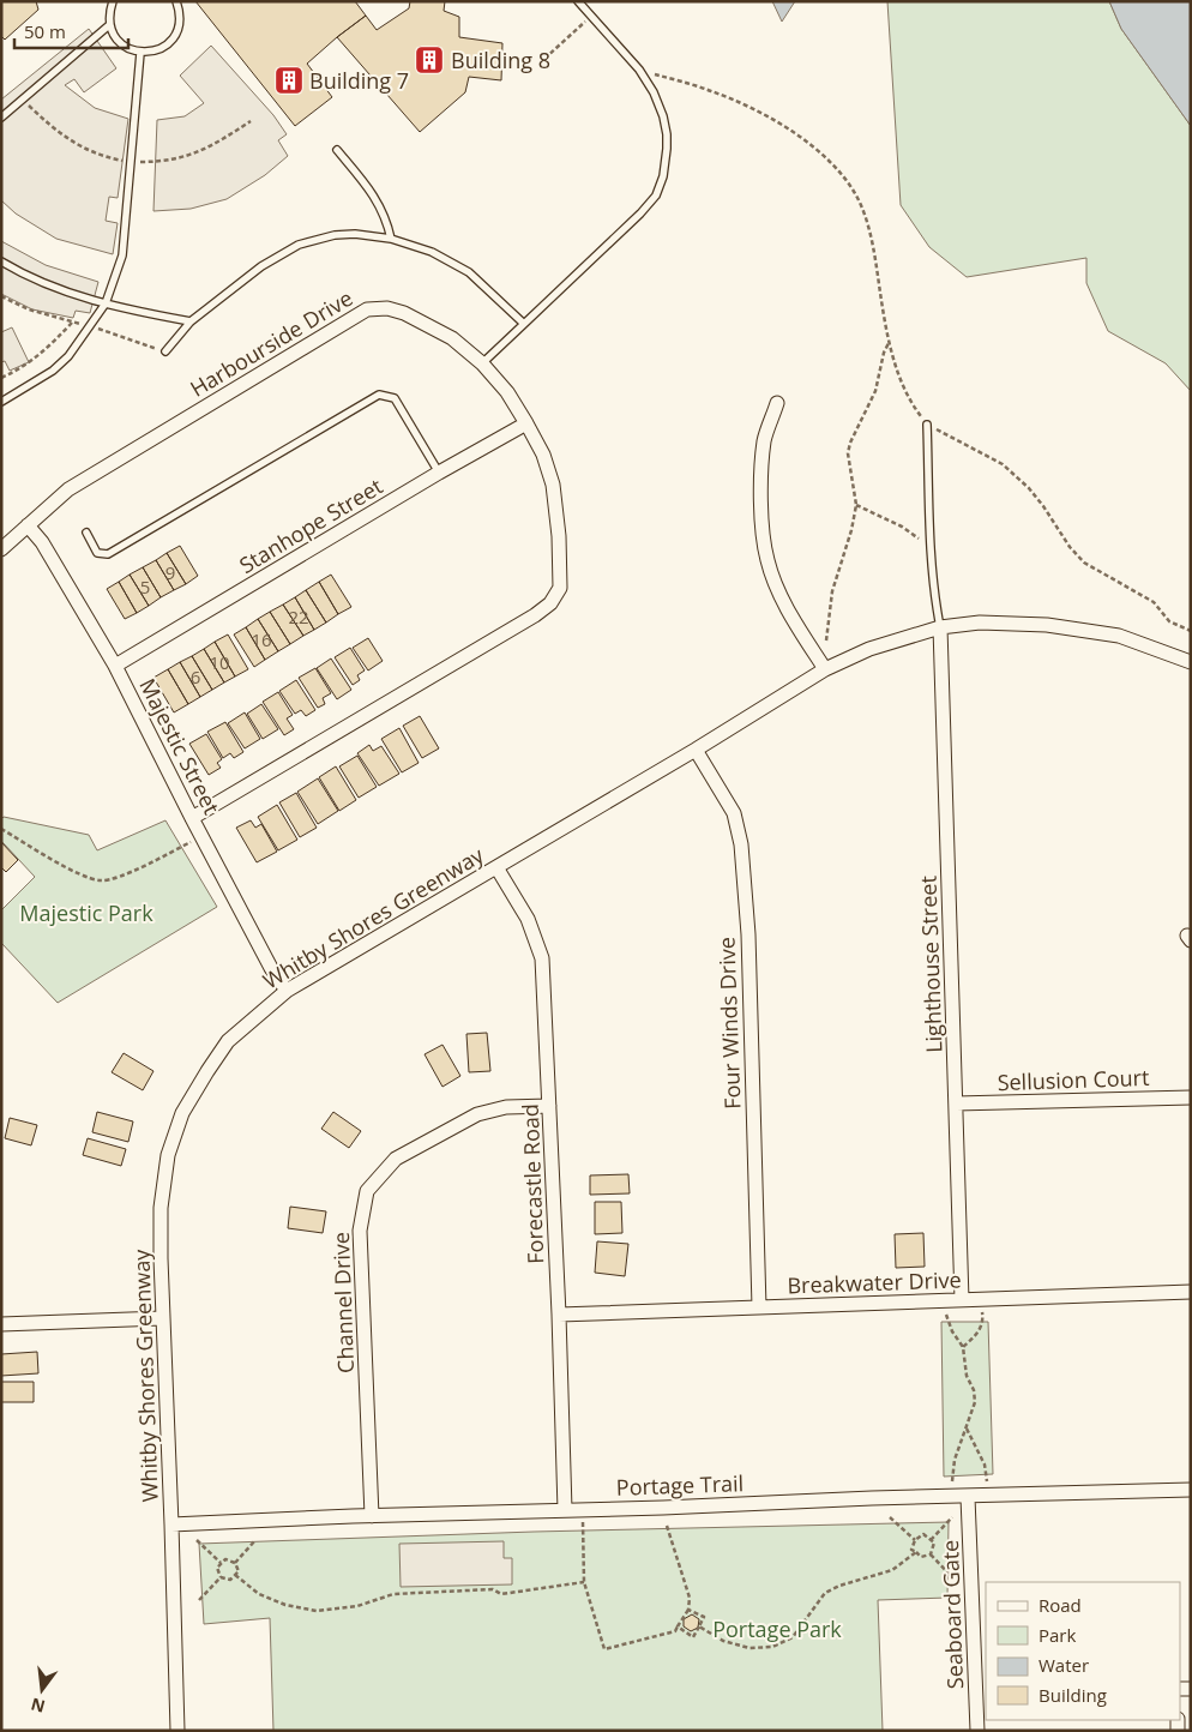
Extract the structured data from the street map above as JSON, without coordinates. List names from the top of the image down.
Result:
{
  "streets": {
    "street": [
      "Harbourside Drive",
      "Stanhope Street",
      "Majestic Street",
      "Whitby Shores Greenway",
      "Lighthouse Street",
      "Four Winds Drive",
      "Sellusion Court",
      "Forecastle Road",
      "Breakwater Drive",
      "Channel Drive",
      "Portage Trail",
      "Seaboard Gate"
    ]
  },
  "crossings": [
    ["Harbourside Drive", "Stanhope Street"],
    ["Harbourside Drive", "Majestic Street"],
    ["Stanhope Street", "Majestic Street"],
    ["Majestic Street", "Whitby Shores Greenway"],
    ["Whitby Shores Greenway", "Lighthouse Street"],
    ["Whitby Shores Greenway", "Four Winds Drive"],
    ["Whitby Shores Greenway", "Forecastle Road"],
    ["Whitby Shores Greenway", "Portage Trail"],
    ["Lighthouse Street", "Sellusion Court"],
    ["Lighthouse Street", "Breakwater Drive"],
    ["Four Winds Drive", "Breakwater Drive"],
    ["Forecastle Road", "Breakwater Drive"],
    ["Forecastle Road", "Channel Drive"],
    ["Forecastle Road", "Portage Trail"],
    ["Channel Drive", "Portage Trail"],
    ["Portage Trail", "Seaboard Gate"]
  ],
  "parks": ["Majestic Park", "Portage Park"],
  "places": {
    "building": ["Building 8", "Building 7"]
  },
  "house_numbers": [
    "9",
    "5",
    "22",
    "16",
    "10",
    "6"
  ],
  "legend": [
    "Road",
    "Park",
    "Water",
    "Building"
  ],
  "scale_bar": "50 m",
  "north": "bottom"
}
